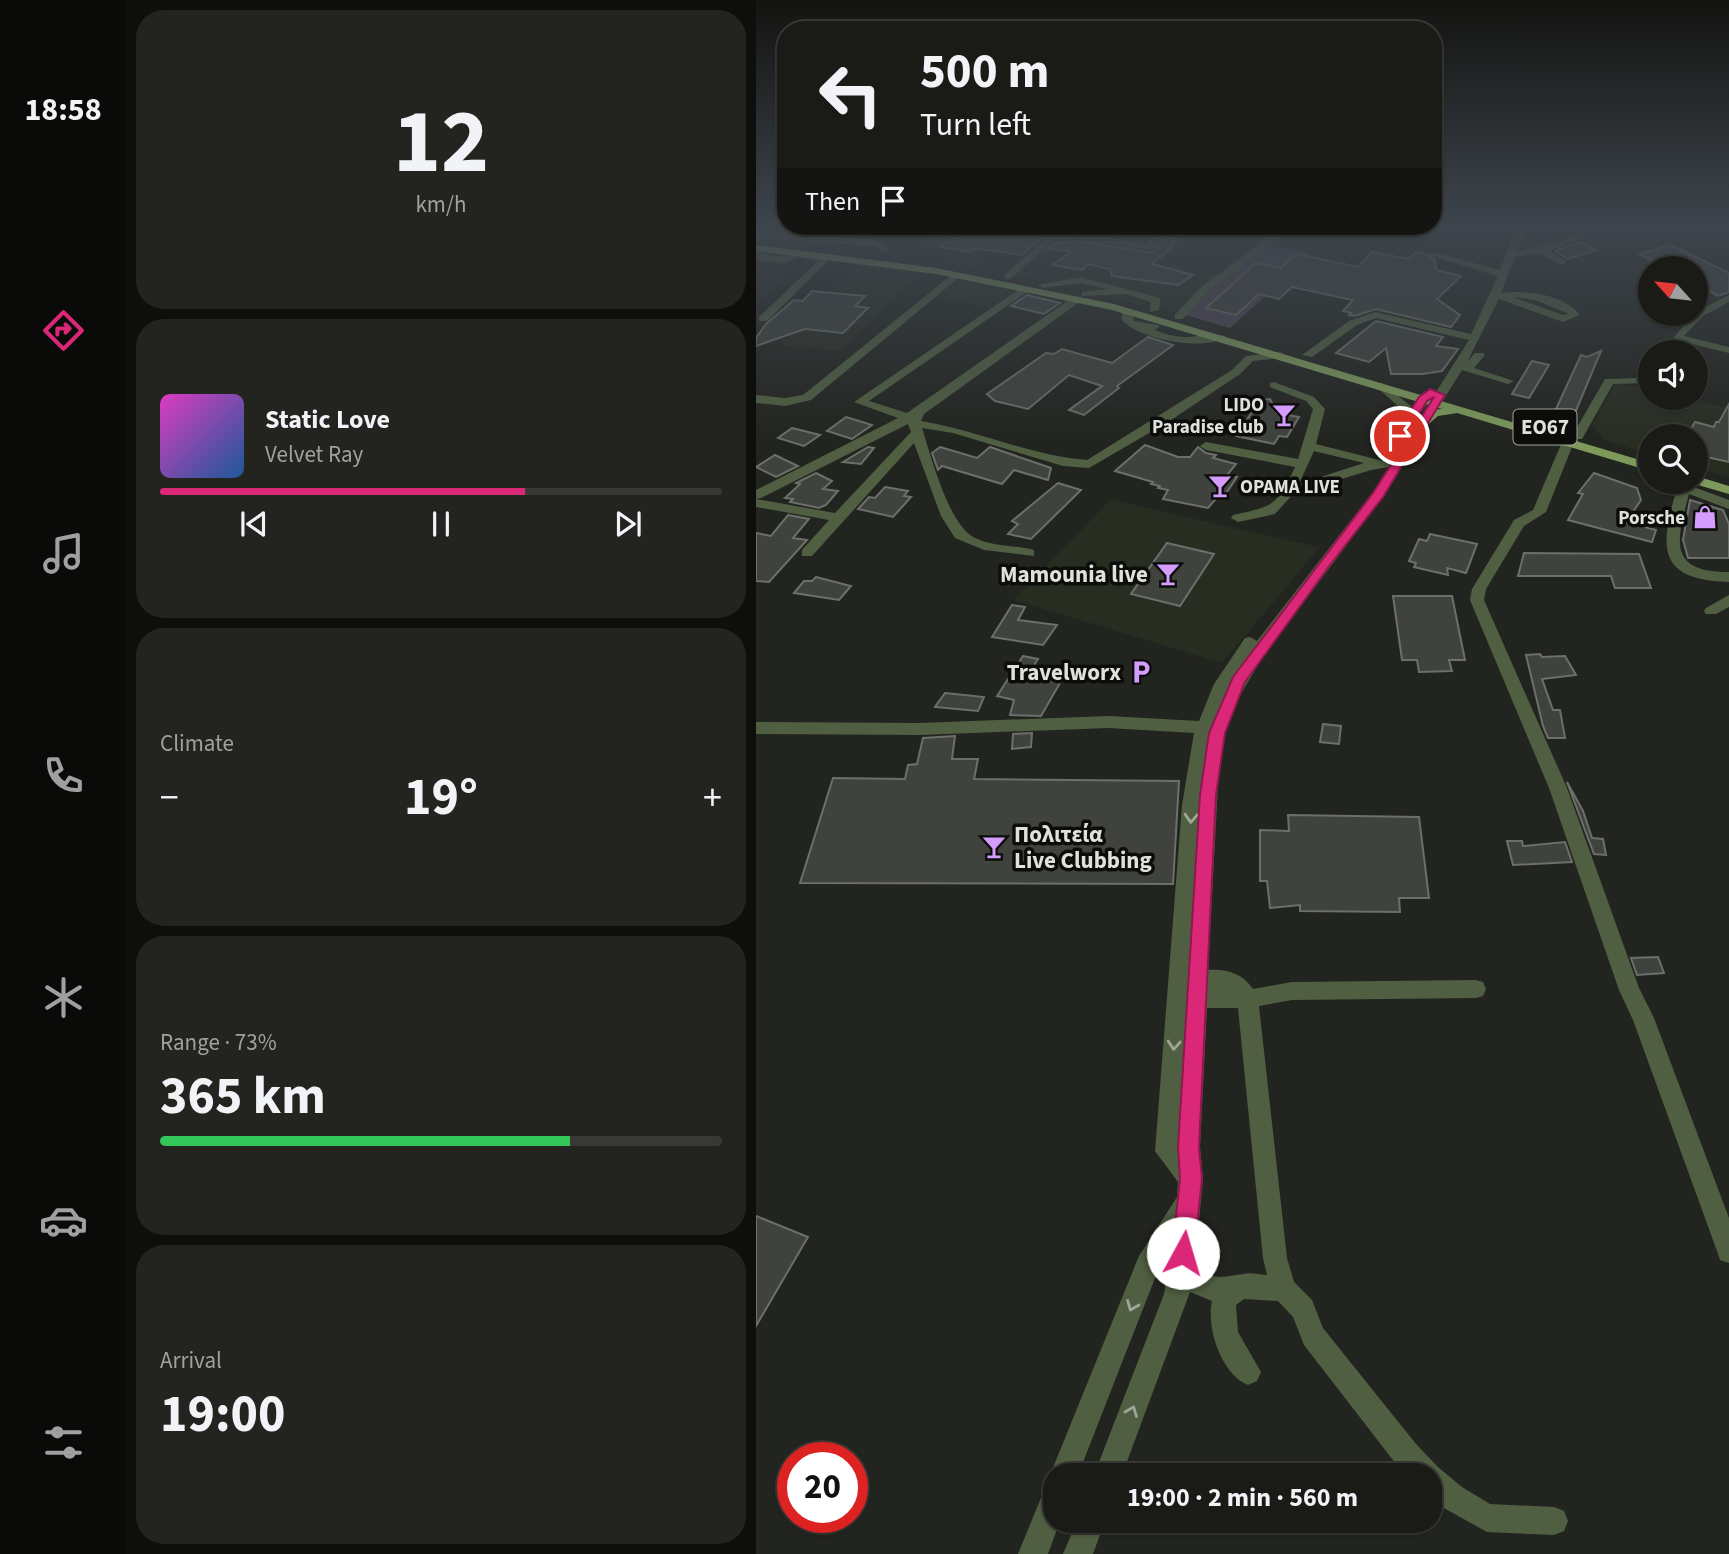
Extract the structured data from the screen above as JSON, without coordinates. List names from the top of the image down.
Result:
{
  "streets": {
    "main road": ["ΕΟ67"]
  },
  "places": {
    "bar": [
      "LIDO Paradise club",
      "ΟΡΑΜΑ LIVE",
      "Mamounia live",
      "Πολιτεία Live Clubbing"
    ],
    "shop": ["Porsche"],
    "parking": ["Travelworx"]
  },
  "north": "top left",
  "page": {
    "tabs": "18:58",
    "tile": [
      ["12", "km/h"],
      "Climate",
      ["Range · 73%", "365 km"],
      ["Arrival", "19:00"]
    ],
    "turn": ["500 m", "Turn left"],
    "then": "Then",
    "song": ["Static Love", "Velvet Ray"],
    "heat": ["−", "19°", "+"],
    "limit": "20",
    "trip": "19:00 · 2 min · 560 m"
  }
}
